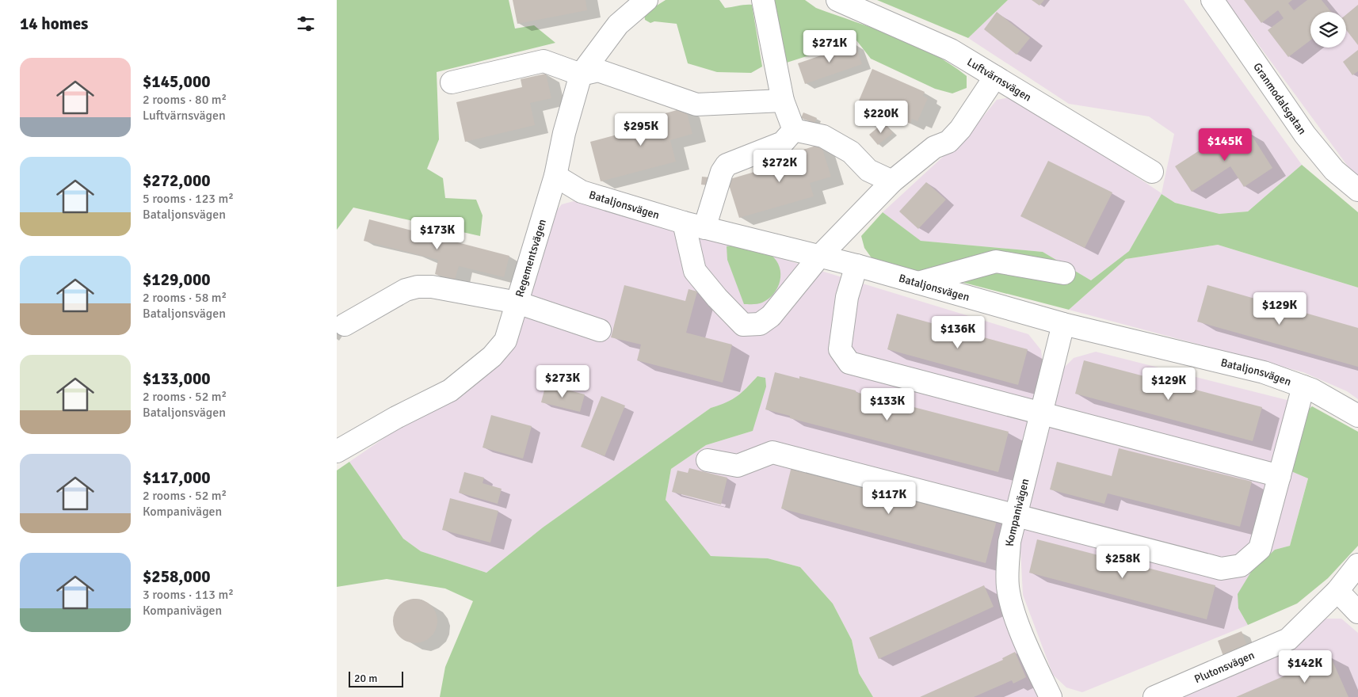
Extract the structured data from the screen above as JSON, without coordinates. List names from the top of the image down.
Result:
{
  "streets": {
    "street": [
      "Luftvärnsvägen",
      "Granmodalsgatan",
      "Bataljonsvägen",
      "Regementsvägen",
      "Kompanivägen",
      "Plutonsvägen"
    ]
  },
  "crossings": [
    ["Bataljonsvägen", "Regementsvägen"],
    ["Bataljonsvägen", "Kompanivägen"]
  ],
  "scale_bar": "20 m",
  "page": {
    "heading": "14 homes",
    "price": [
      "$271K",
      "$220K",
      "$295K",
      "$145K",
      "$272K",
      "$173K",
      "$129K",
      "$136K",
      "$273K",
      "$129K",
      "$133K",
      "$117K",
      "$258K",
      "$142K"
    ],
    "list": [
      {
        "name": "$145,000",
        "note": "2 rooms · 80 m² · Luftvärnsvägen"
      },
      {
        "name": "$272,000",
        "note": "5 rooms · 123 m² · Bataljonsvägen"
      },
      {
        "name": "$129,000",
        "note": "2 rooms · 58 m² · Bataljonsvägen"
      },
      {
        "name": "$133,000",
        "note": "2 rooms · 52 m² · Bataljonsvägen"
      },
      {
        "name": "$117,000",
        "note": "2 rooms · 52 m² · Kompanivägen"
      },
      {
        "name": "$258,000",
        "note": "3 rooms · 113 m² · Kompanivägen"
      }
    ],
    "scale": "20 m"
  }
}
